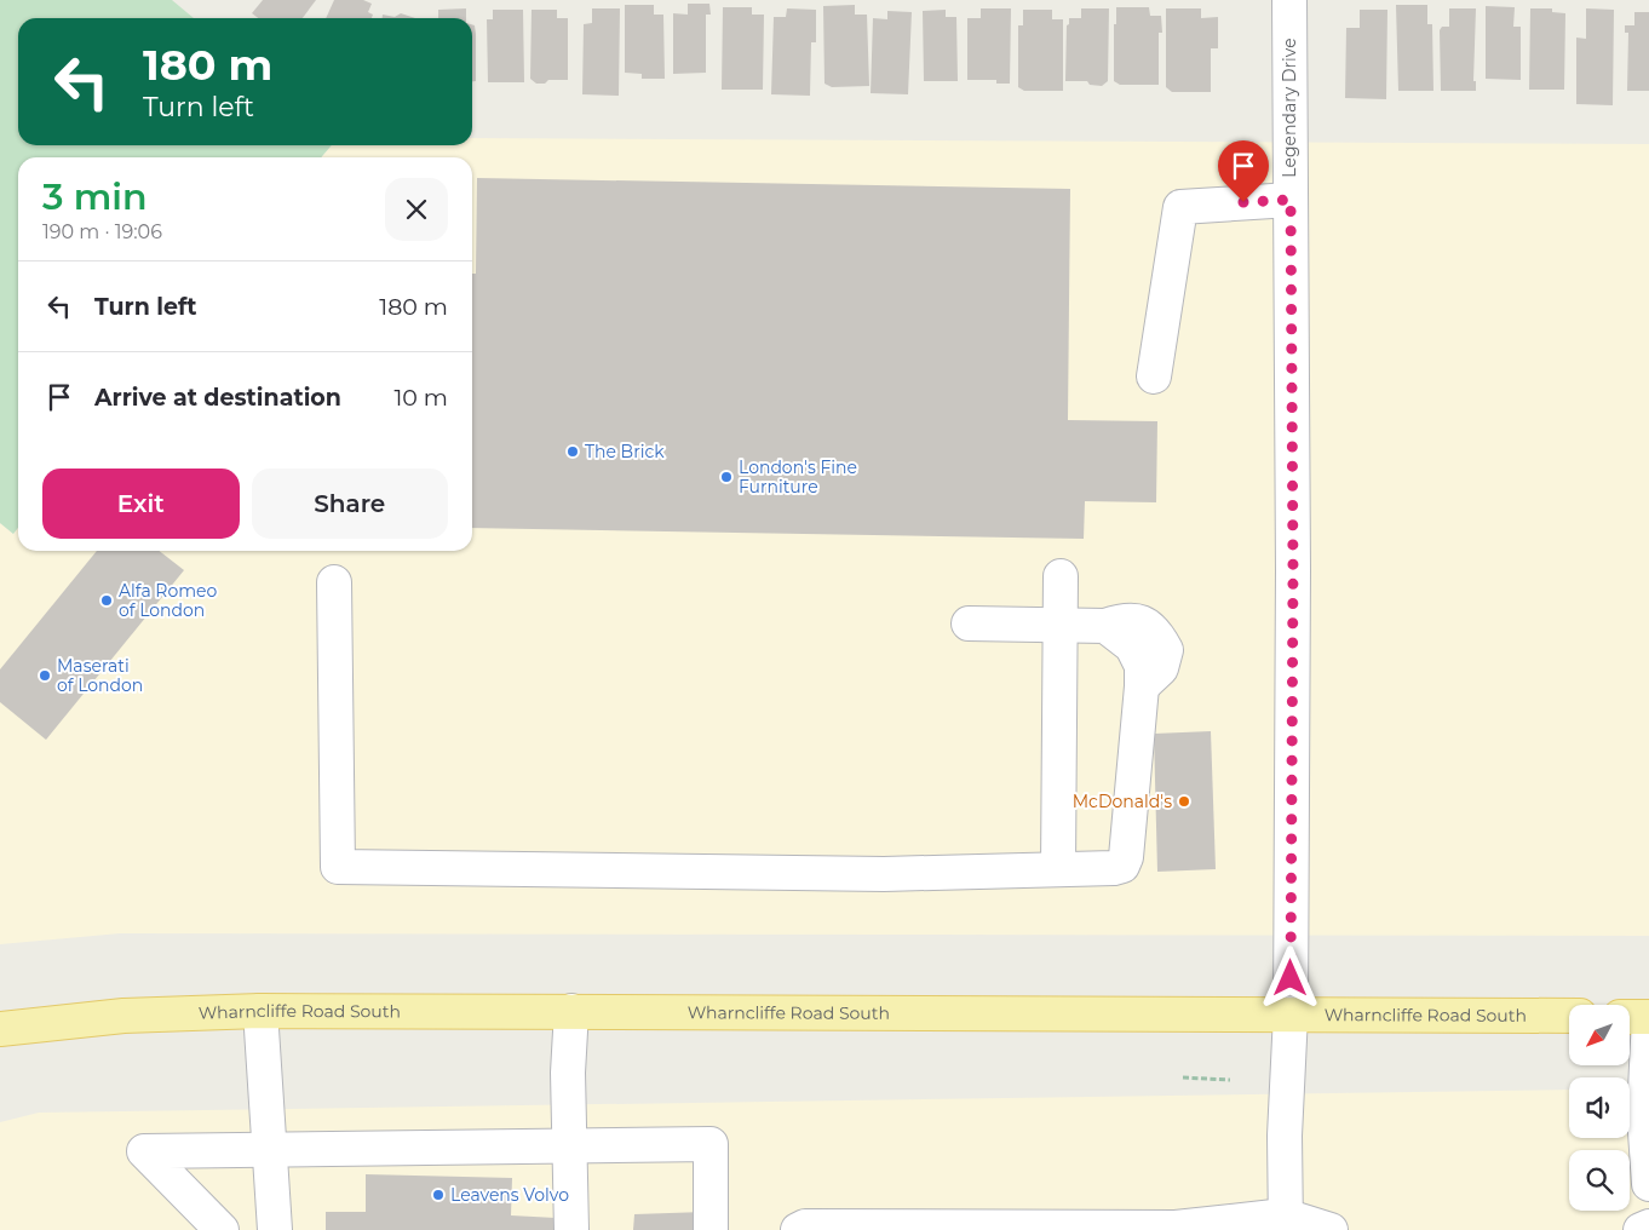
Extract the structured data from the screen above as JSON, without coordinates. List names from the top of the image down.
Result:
{
  "streets": {
    "main road": ["Wharncliffe Road South"],
    "street": ["Legendary Drive"]
  },
  "crossings": [
    ["Legendary Drive", "Wharncliffe Road South"]
  ],
  "places": [
    "The Brick",
    "London's Fine Furniture",
    "Alfa Romeo of London",
    "Maserati of London",
    "McDonald's",
    "Leavens Volvo"
  ],
  "north": "bottom left",
  "page": {
    "turn": ["180 m", "Turn left"],
    "heading": ["3 min", "190 m · 19:06"],
    "list": [
      {
        "name": "Turn left",
        "value": "180 m"
      },
      {
        "name": "Arrive at destination",
        "value": "10 m"
      }
    ],
    "buttons": ["Exit", "Share"]
  }
}
